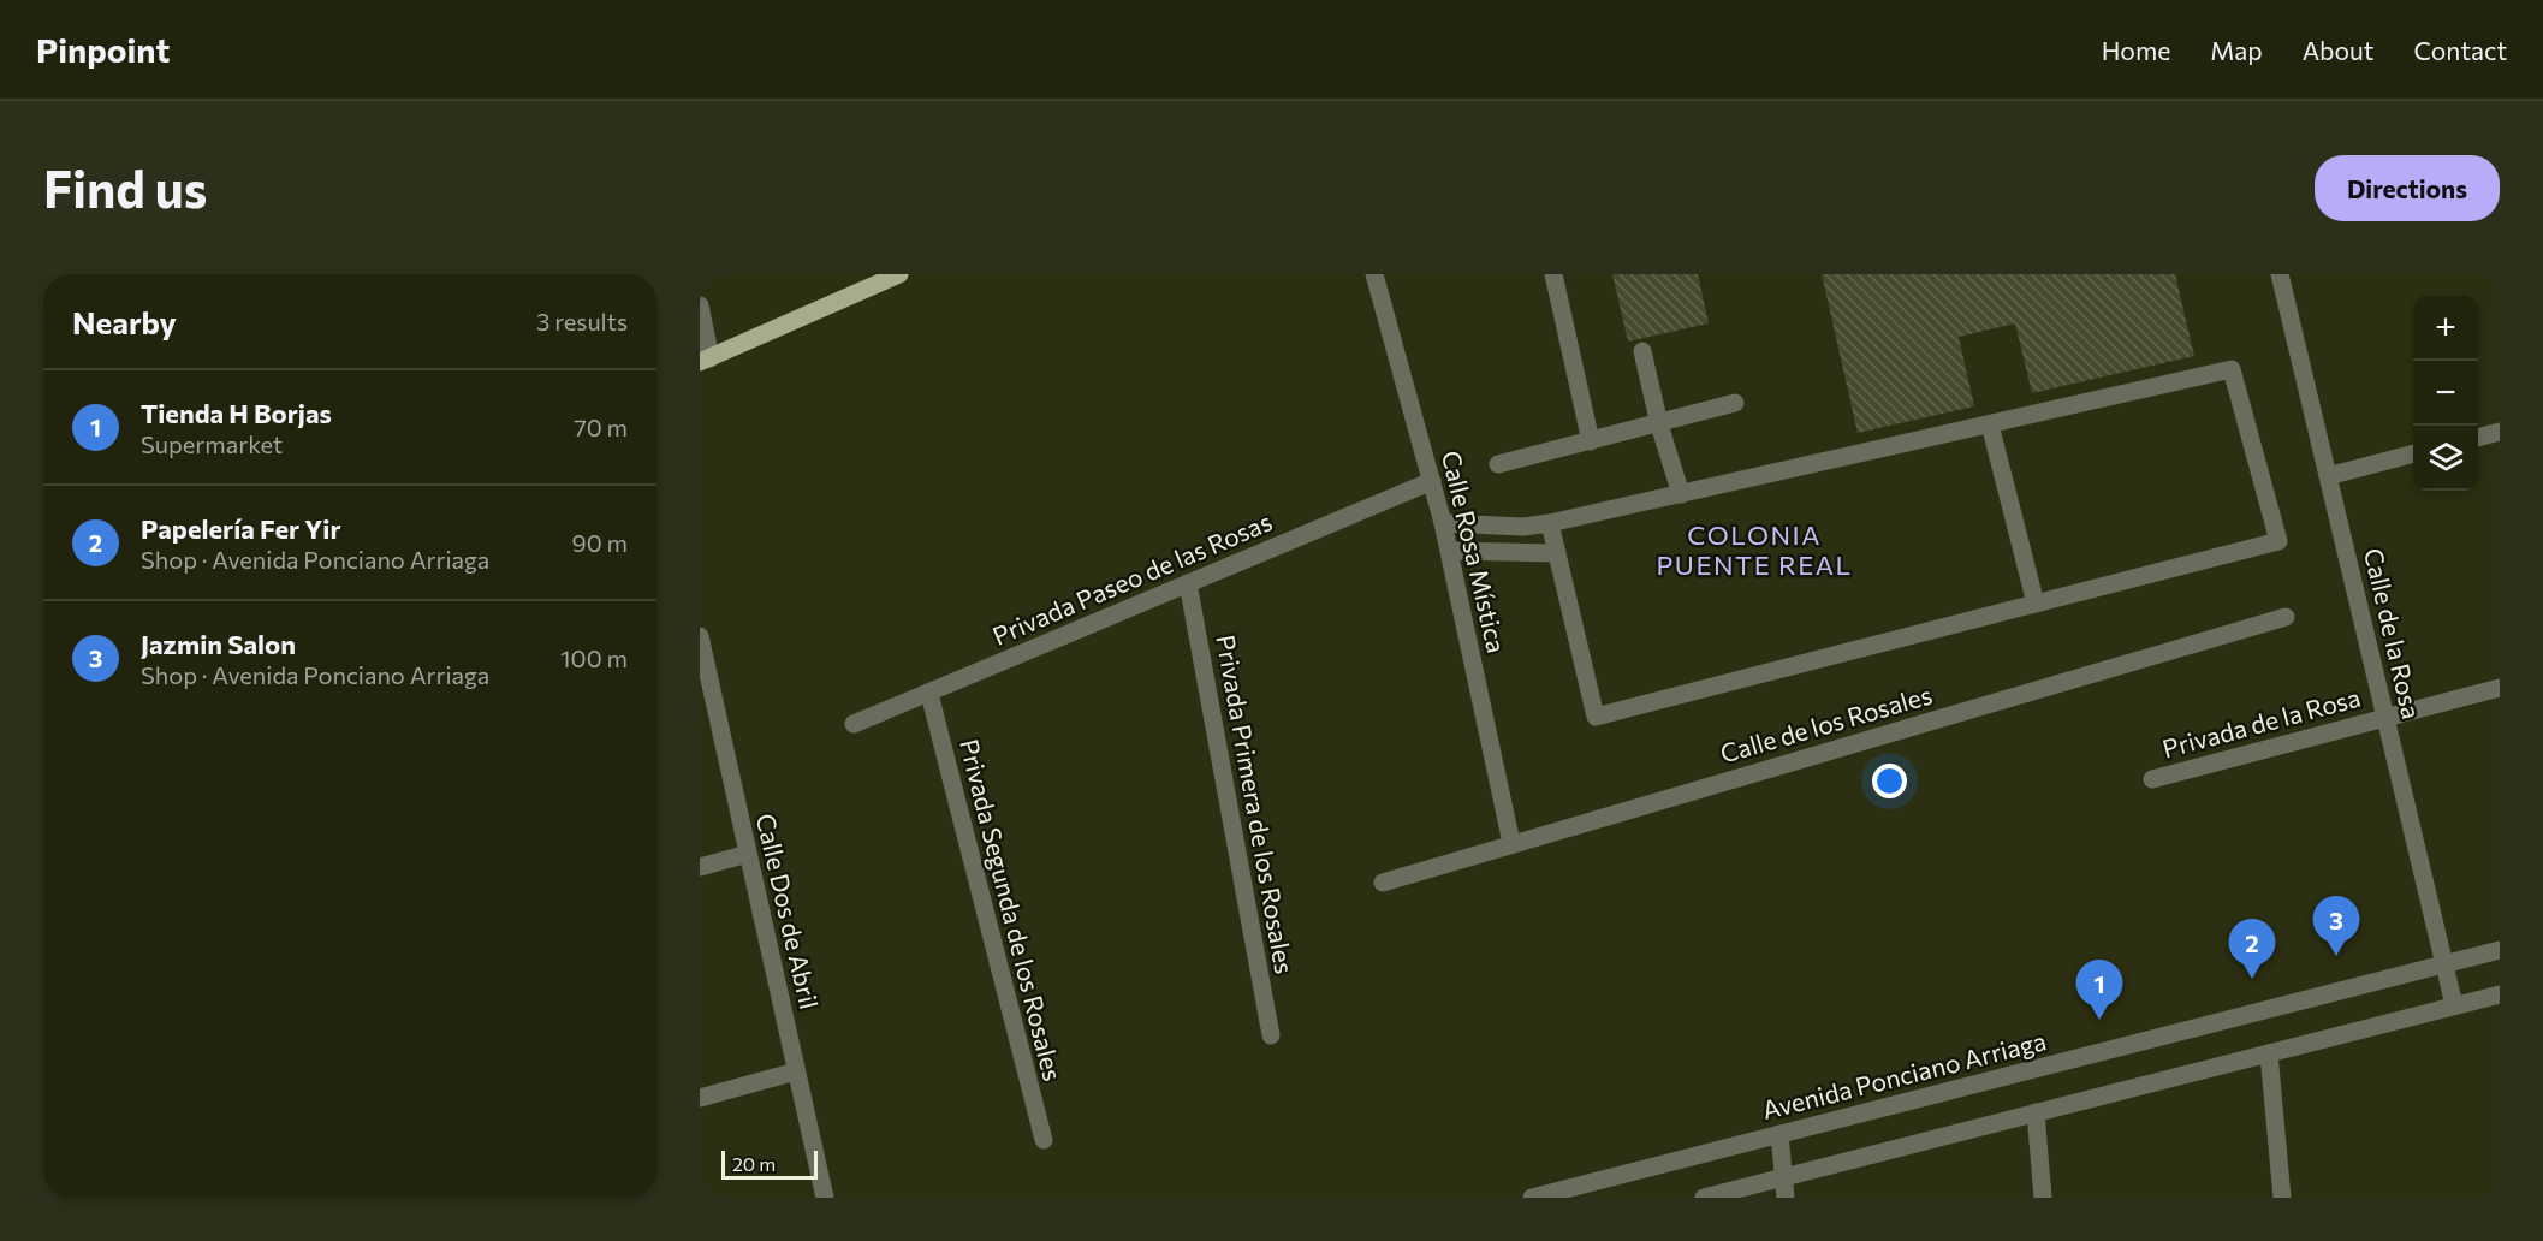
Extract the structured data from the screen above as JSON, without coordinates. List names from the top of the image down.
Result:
{
  "streets": {
    "street": [
      "Calle Rosa Mística",
      "Privada Paseo de las Rosas",
      "Calle de la Rosa",
      "Privada de la Rosa",
      "Calle de los Rosales",
      "Privada Primera de los Rosales",
      "Privada Segunda de los Rosales",
      "Calle Dos de Abril",
      "Avenida Ponciano Arriaga"
    ]
  },
  "crossings": [
    ["Calle Rosa Mística", "Privada Paseo de las Rosas"],
    ["Calle Rosa Mística", "Calle de los Rosales"],
    ["Privada Paseo de las Rosas", "Privada Primera de los Rosales"],
    ["Privada Paseo de las Rosas", "Privada Segunda de los Rosales"],
    ["Calle de la Rosa", "Privada de la Rosa"],
    ["Calle de la Rosa", "Avenida Ponciano Arriaga"]
  ],
  "districts": ["COLONIA PUENTE REAL"],
  "scale_bar": "20 m",
  "page": {
    "header": "Pinpoint",
    "nav": [
      "Home",
      "Map",
      "About",
      "Contact"
    ],
    "buttons": "Directions",
    "title": "Find us",
    "heading": ["Nearby", "3 results"],
    "map_buttons": ["+", "−"],
    "list": [
      {
        "mark": "1",
        "name": "Tienda H Borjas",
        "note": "Supermarket",
        "value": "70 m"
      },
      {
        "mark": "2",
        "name": "Papelería Fer Yir",
        "note": "Shop · Avenida Ponciano Arriaga",
        "value": "90 m"
      },
      {
        "mark": "3",
        "name": "Jazmin Salon",
        "note": "Shop · Avenida Ponciano Arriaga",
        "value": "100 m"
      }
    ],
    "pins": ["3", "2", "1"],
    "scale": "20 m"
  }
}
